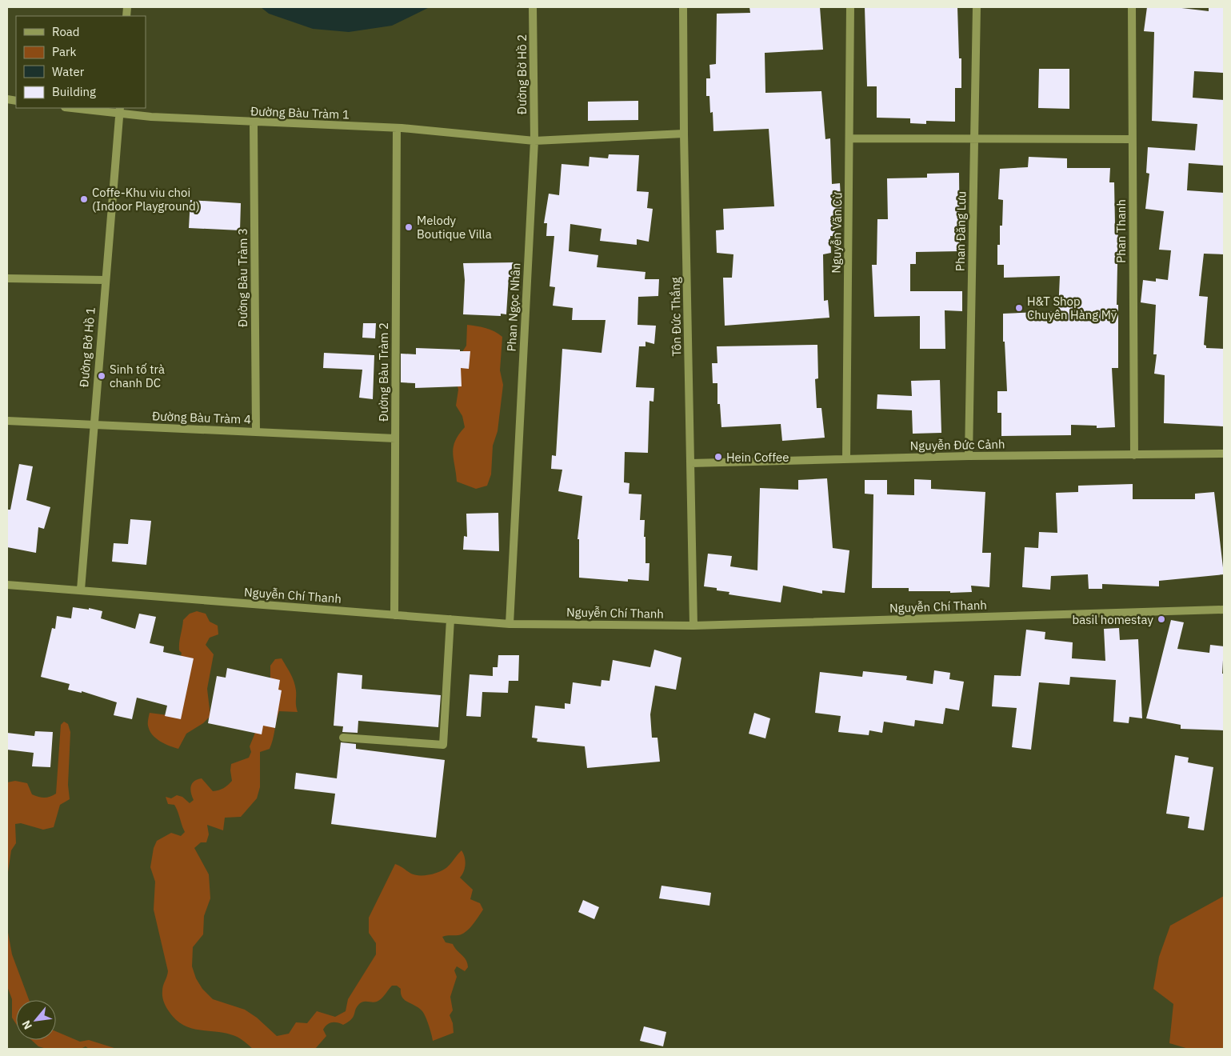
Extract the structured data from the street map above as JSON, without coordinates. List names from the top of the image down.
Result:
{
  "streets": {
    "street": [
      "Đường Bờ Hồ 2",
      "Đường Bàu Tràm 1",
      "Phan Đăng Lưu",
      "Phan Thanh",
      "Nguyễn Văn Cừ",
      "Đường Bàu Tràm 3",
      "Phan Ngọc Nhân",
      "Tôn Đức Thắng",
      "Đường Bờ Hồ 1",
      "Đường Bàu Tràm 2",
      "Đường Bàu Tràm 4",
      "Nguyễn Đức Cảnh",
      "Nguyễn Chí Thanh"
    ]
  },
  "crossings": [
    ["Đường Bờ Hồ 2", "Đường Bàu Tràm 1"],
    ["Đường Bờ Hồ 2", "Phan Ngọc Nhân"],
    ["Đường Bàu Tràm 1", "Đường Bàu Tràm 3"],
    ["Đường Bàu Tràm 1", "Phan Ngọc Nhân"],
    ["Đường Bàu Tràm 1", "Đường Bờ Hồ 1"],
    ["Đường Bàu Tràm 1", "Đường Bàu Tràm 2"],
    ["Phan Đăng Lưu", "Nguyễn Đức Cảnh"],
    ["Phan Thanh", "Nguyễn Đức Cảnh"],
    ["Nguyễn Văn Cừ", "Nguyễn Đức Cảnh"],
    ["Đường Bàu Tràm 3", "Đường Bàu Tràm 4"],
    ["Phan Ngọc Nhân", "Nguyễn Chí Thanh"],
    ["Tôn Đức Thắng", "Nguyễn Đức Cảnh"],
    ["Tôn Đức Thắng", "Nguyễn Chí Thanh"],
    ["Đường Bờ Hồ 1", "Đường Bàu Tràm 4"],
    ["Đường Bờ Hồ 1", "Nguyễn Chí Thanh"],
    ["Đường Bàu Tràm 2", "Đường Bàu Tràm 4"],
    ["Đường Bàu Tràm 2", "Nguyễn Chí Thanh"]
  ],
  "places": [
    "Coffe-Khu viu choi (Indoor Playground)",
    "Melody Boutique Villa",
    "H&T Shop Chuyên Hàng Mỹ",
    "Sinh tố trà chanh DC",
    "Hein Coffee",
    "basil homestay"
  ],
  "legend": [
    "Road",
    "Park",
    "Water",
    "Building"
  ],
  "north": "bottom left"
}
